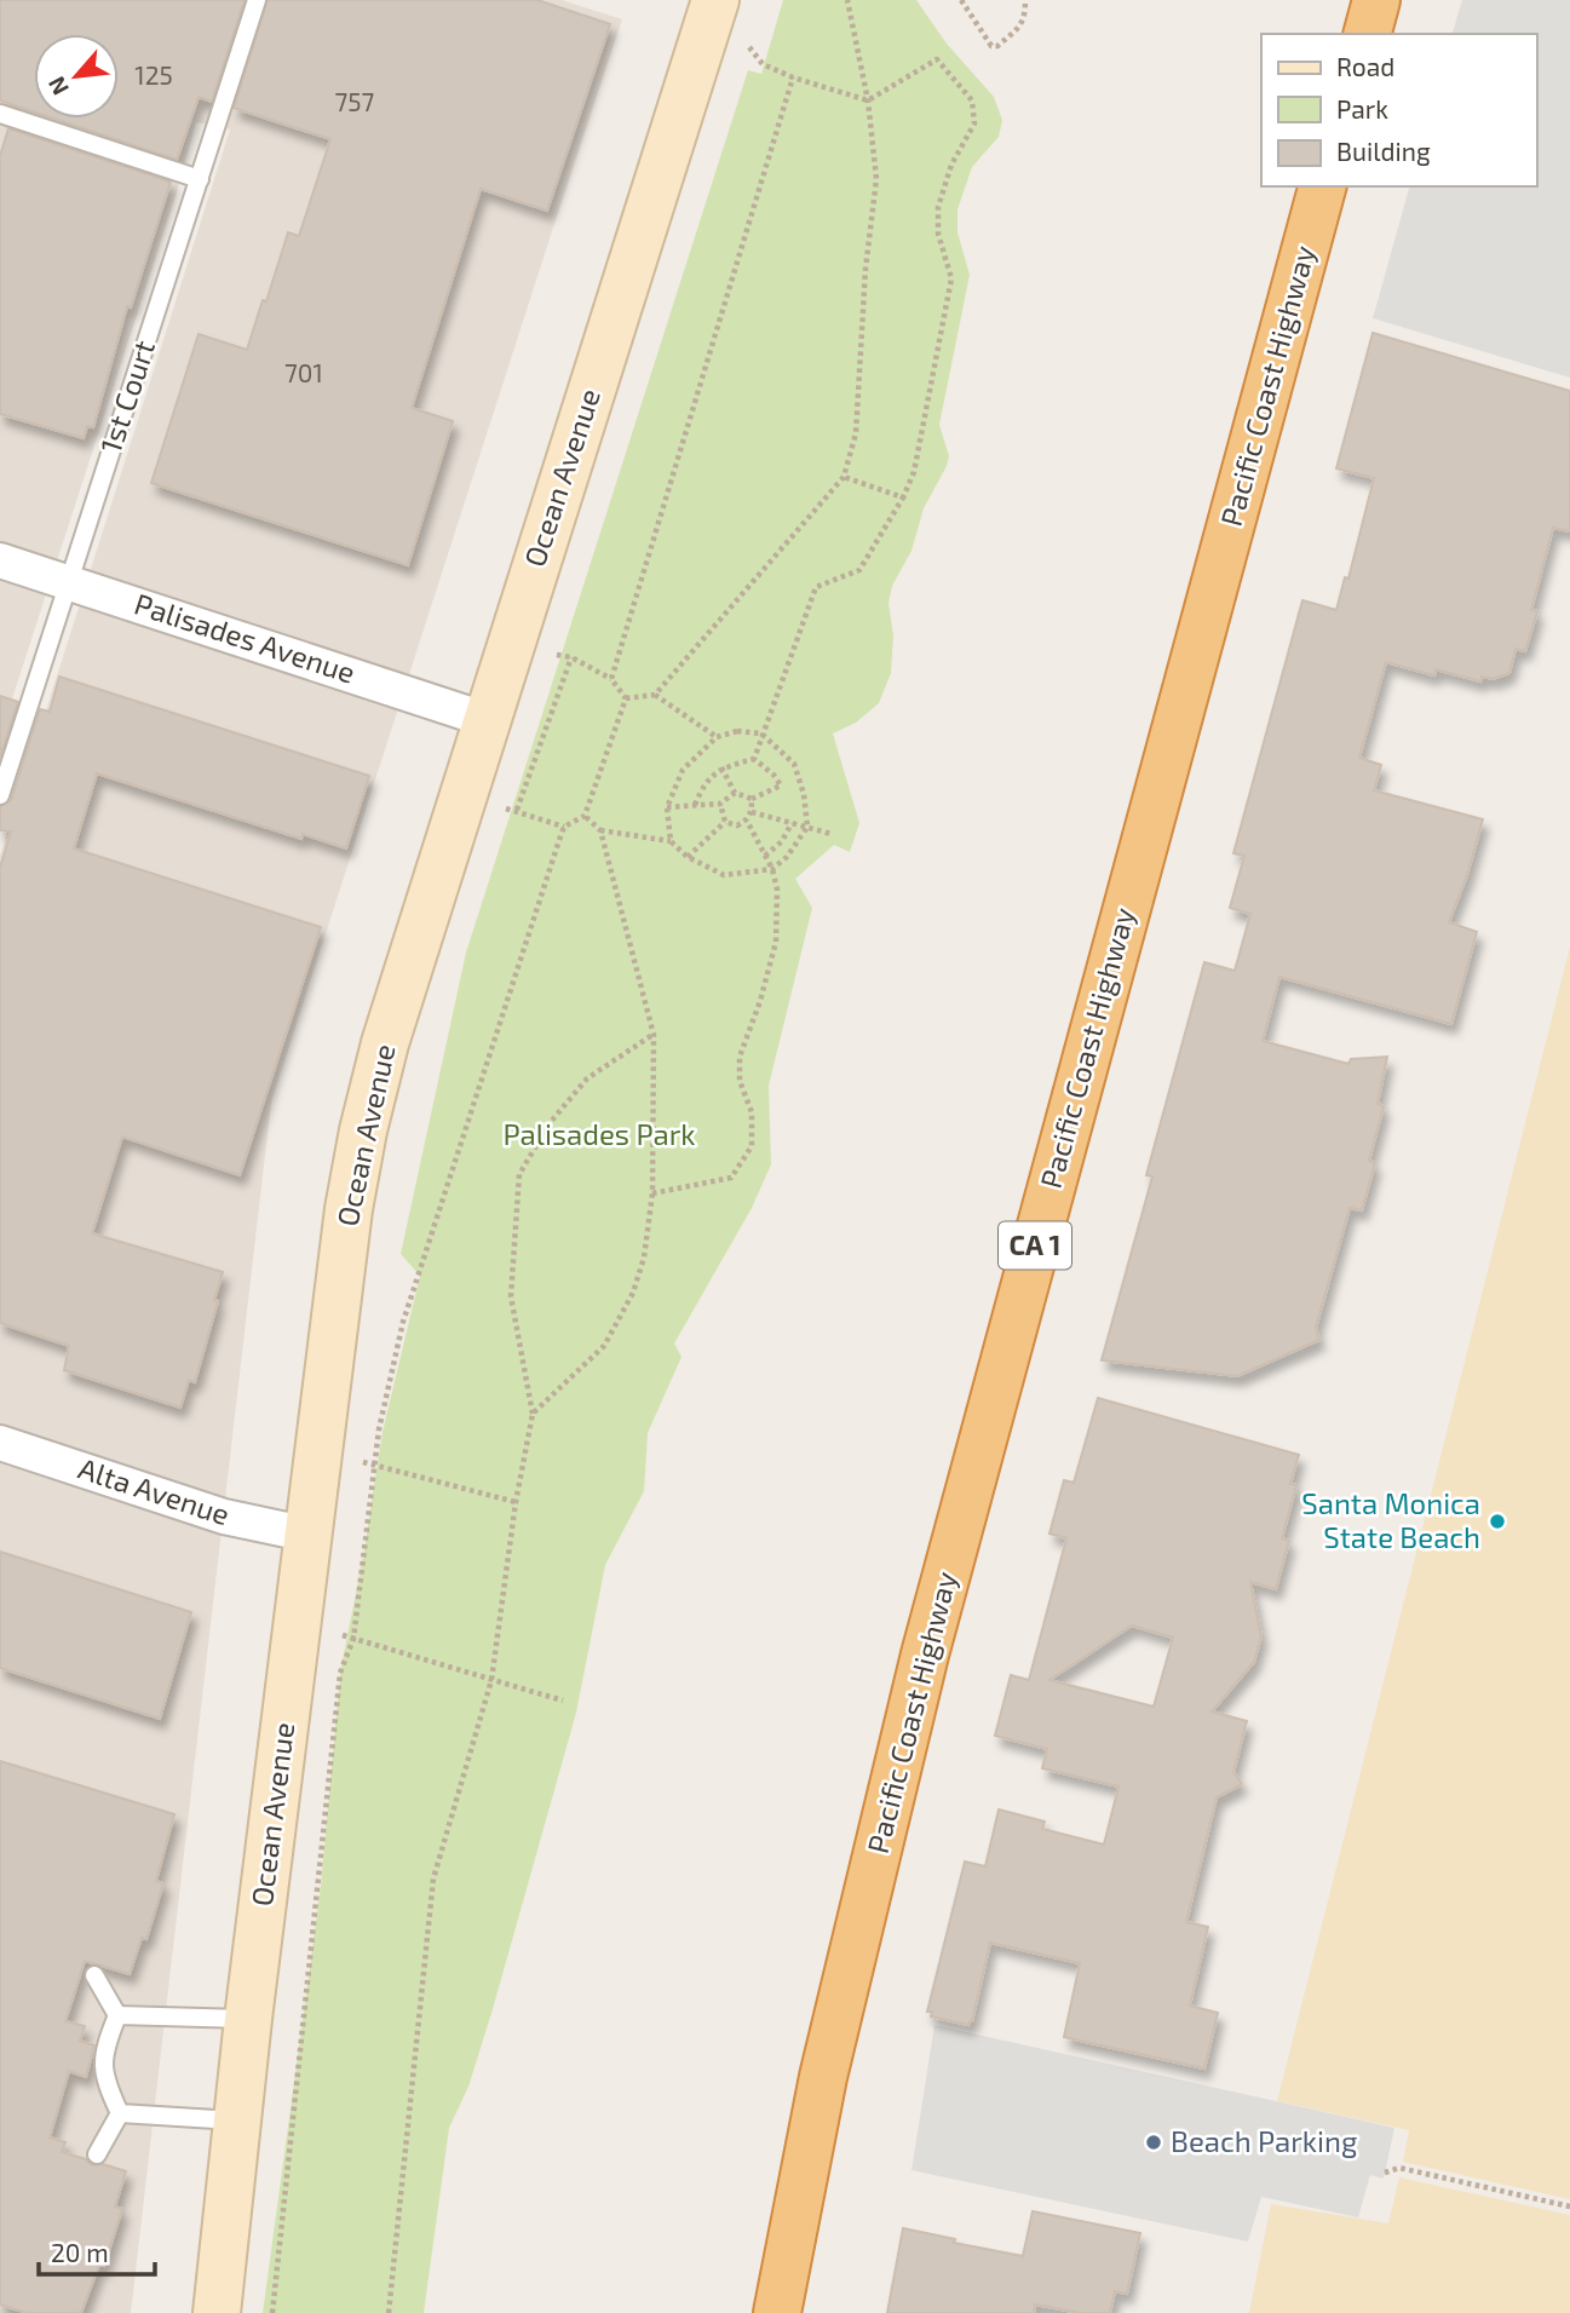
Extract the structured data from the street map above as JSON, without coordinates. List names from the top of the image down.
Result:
{
  "streets": {
    "highway": ["Pacific Coast Highway", "CA 1"],
    "main road": ["Ocean Avenue"],
    "street": ["Palisades Avenue", "Alta Avenue"],
    "lane": ["1st Court"]
  },
  "crossings": [
    ["1st Court", "Palisades Avenue"],
    ["Ocean Avenue", "Palisades Avenue"],
    ["Ocean Avenue", "Alta Avenue"]
  ],
  "parks": ["Palisades Park"],
  "places": ["Santa Monica State Beach", "Beach Parking"],
  "house_numbers": ["125", "757", "701"],
  "legend": ["Road", "Park", "Building"],
  "scale_bar": "20 m",
  "north": "bottom left"
}
